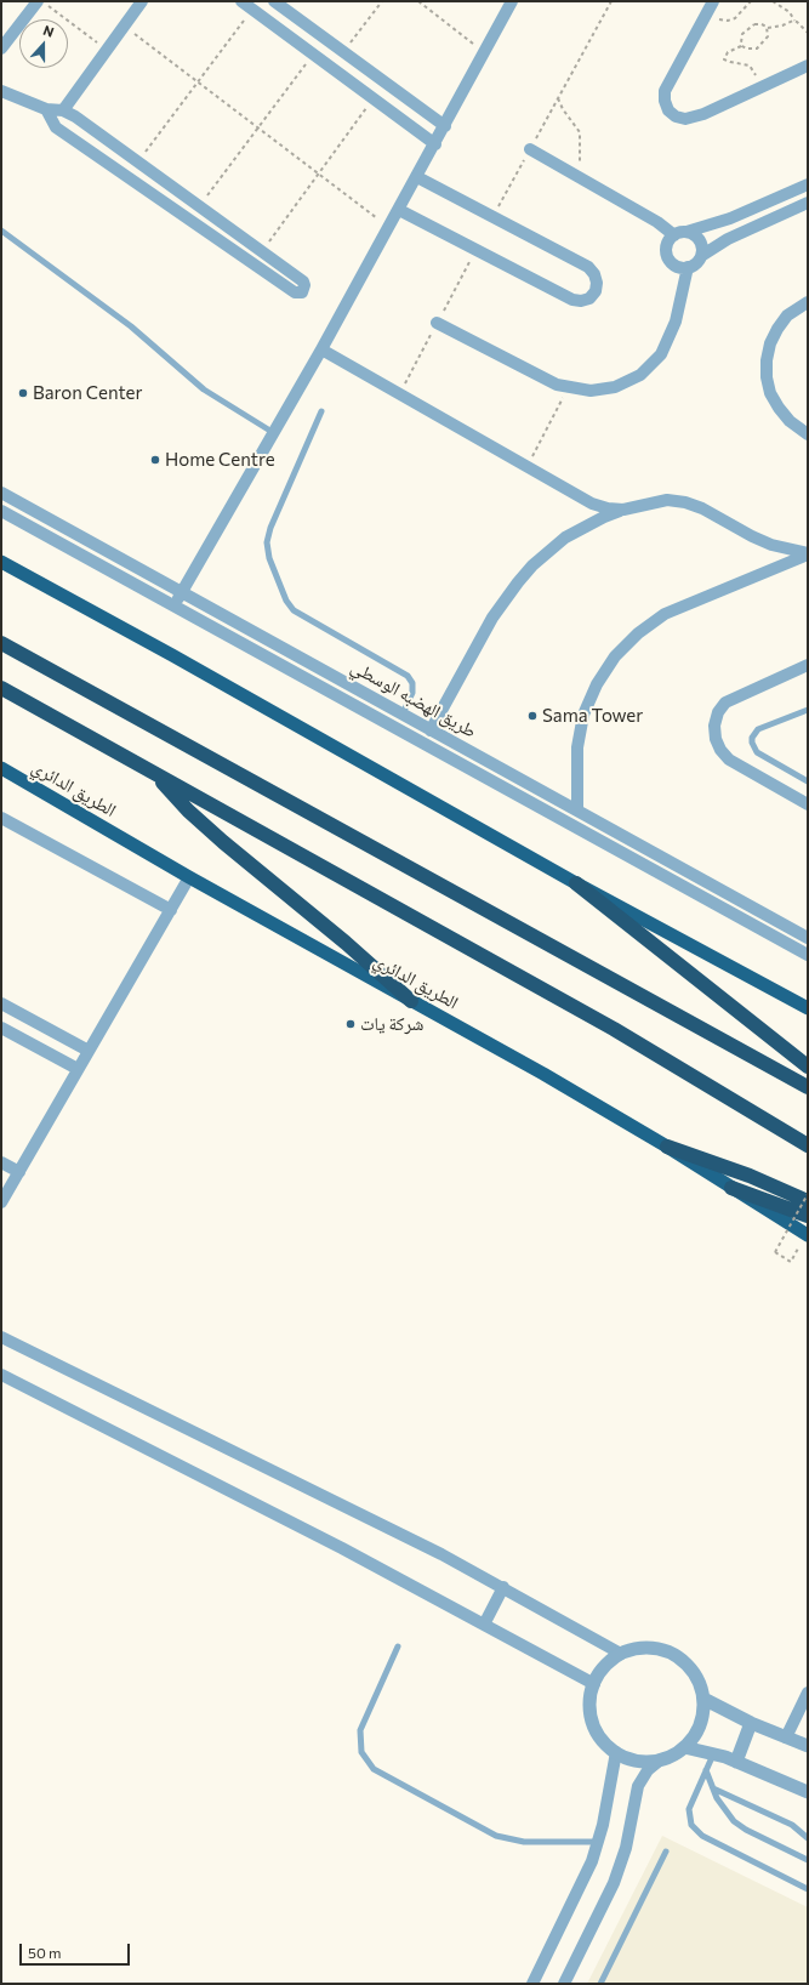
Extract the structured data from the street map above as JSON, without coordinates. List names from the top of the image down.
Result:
{
  "streets": {
    "highway": ["الطريق الدائري"],
    "street": ["طريق الهضبه الوسطي"]
  },
  "places": [
    "Baron Center",
    "Home Centre",
    "Sama Tower",
    "شركة يات"
  ],
  "scale_bar": "50 m",
  "north": "top"
}
